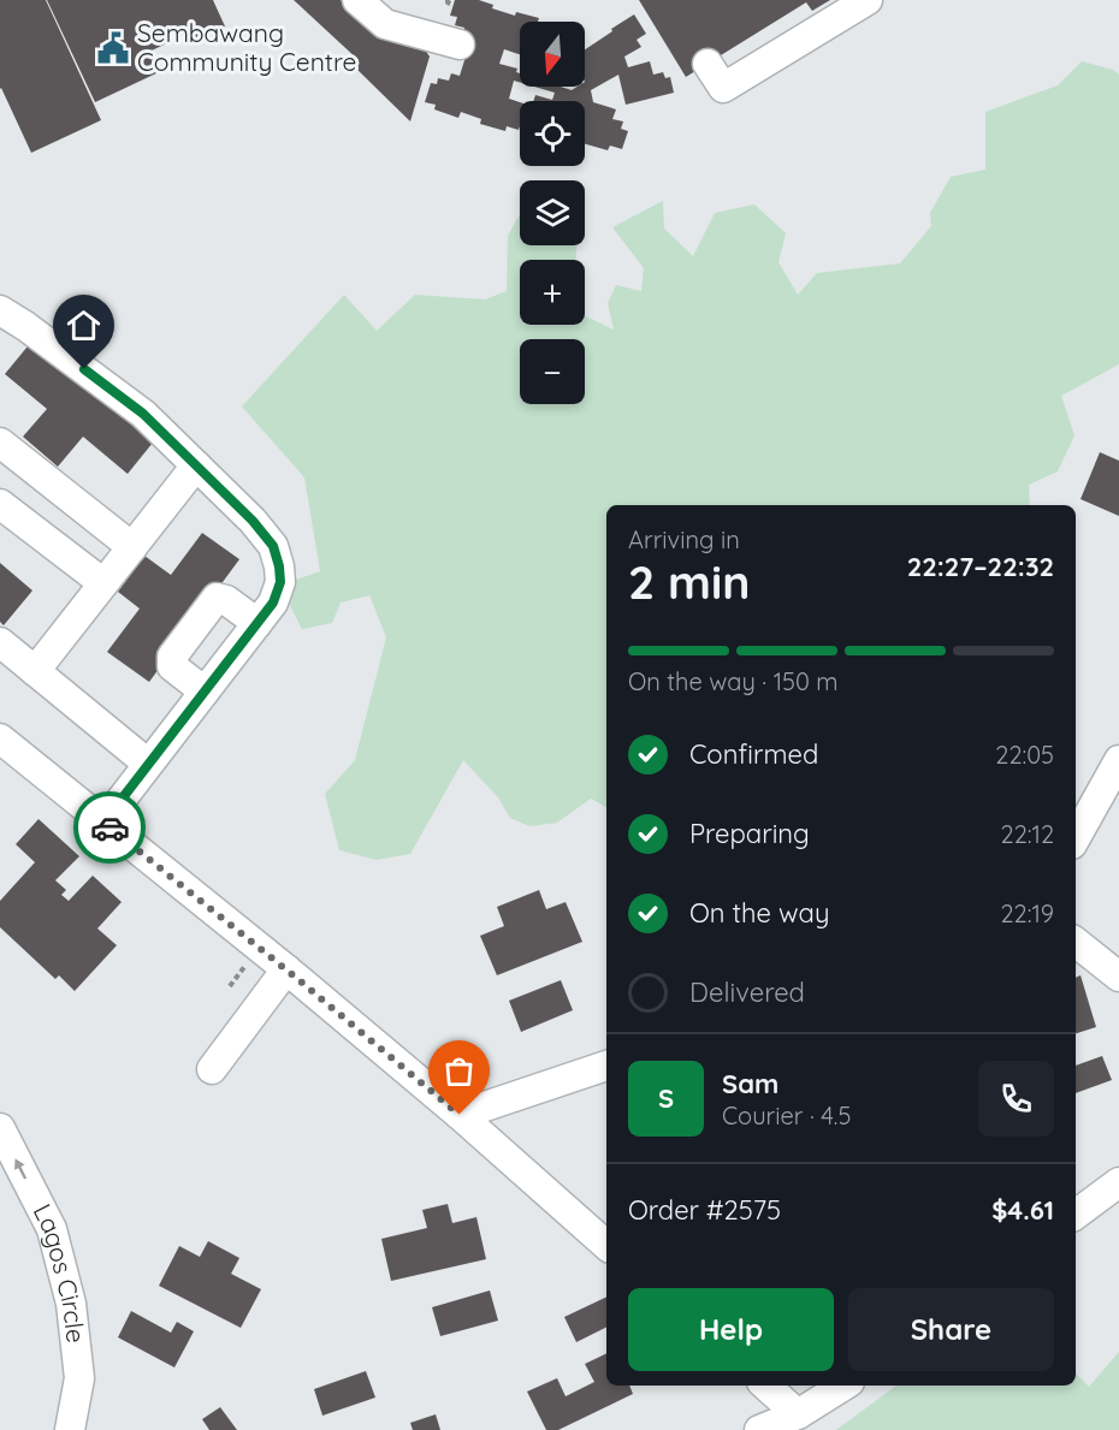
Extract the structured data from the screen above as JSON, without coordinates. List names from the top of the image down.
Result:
{
  "streets": {
    "street": ["Lagos Circle"]
  },
  "one_way": ["Lagos Circle"],
  "places": {
    "public building": ["Sembawang Community Centre"]
  },
  "north": "bottom",
  "page": {
    "map_buttons": ["+", "−"],
    "heading": ["2 min", "Arriving in", "22:27–22:32"],
    "panel": [
      "Sam",
      "Courier · 4.5",
      "Order #2575",
      "$4.61"
    ],
    "bar": "On the way · 150 m",
    "list": [
      ["Confirmed", "22:05"],
      ["Preparing", "22:12"],
      ["On the way", "22:19"],
      "Delivered"
    ],
    "round": "S",
    "buttons": ["Help", "Share"]
  }
}
